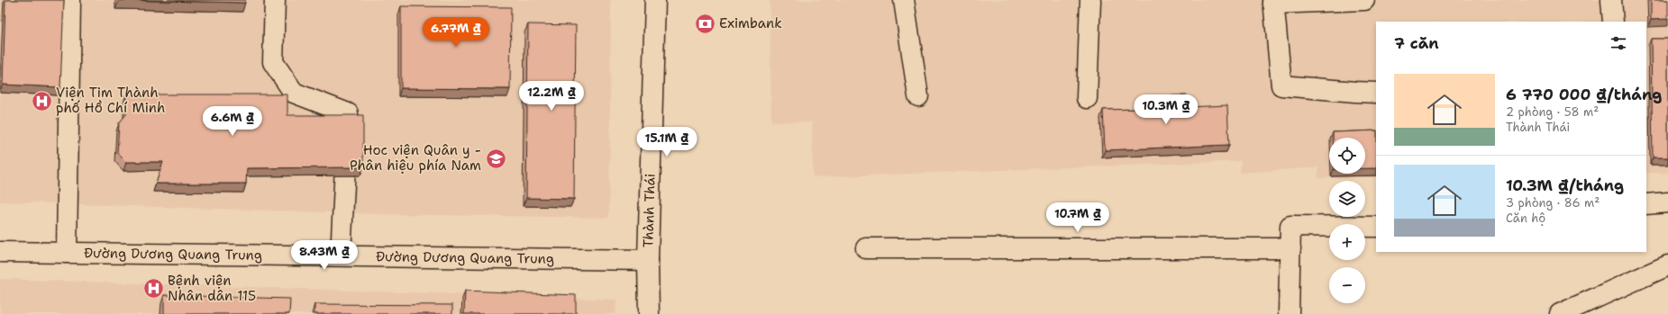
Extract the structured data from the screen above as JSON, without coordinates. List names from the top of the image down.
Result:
{
  "streets": {
    "street": ["Thành Thái", "Đường Dương Quang Trung"]
  },
  "crossings": [
    ["Thành Thái", "Đường Dương Quang Trung"]
  ],
  "places": {
    "bank": ["Eximbank"],
    "hospital": ["Viện Tim Thành phố Hồ Chí Minh", "Bệnh viện Nhân dân 115"],
    "school or university": ["Hoc viện Quân y - Phân hiệu phía Nam"]
  },
  "page": {
    "price": [
      "6.77M ₫",
      "12.2M ₫",
      "10.3M ₫",
      "6.6M ₫",
      "15.1M ₫",
      "10.7M ₫",
      "8.43M ₫"
    ],
    "heading": "7 căn",
    "list": [
      {
        "name": "6 770 000 ₫/tháng",
        "note": "2 phòng · 58 m² · Thành Thái"
      },
      {
        "name": "10.3M ₫/tháng",
        "note": "3 phòng · 86 m² · Căn hộ"
      }
    ],
    "map_buttons": ["+", "−"]
  }
}
